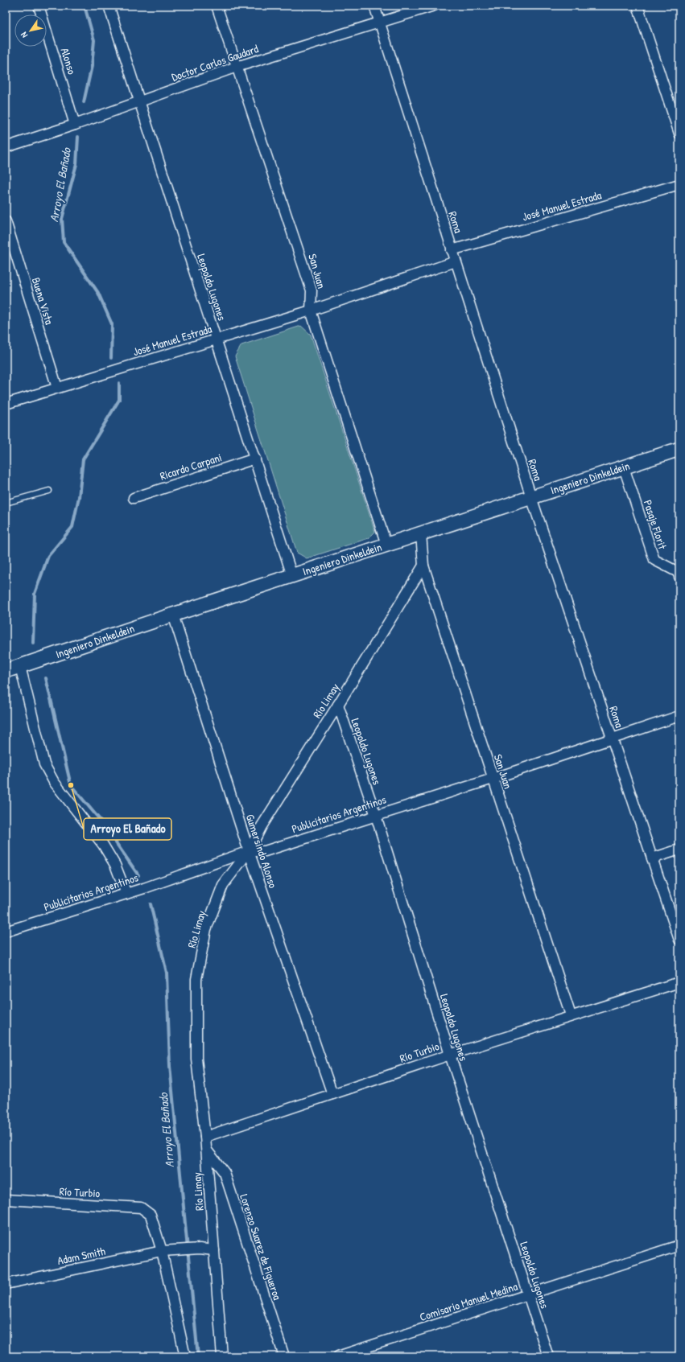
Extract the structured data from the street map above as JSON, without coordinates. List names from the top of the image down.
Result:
{
  "streets": {
    "main road": ["Ingeniero Dinkeldein"],
    "street": [
      "Alonso",
      "Doctor Carlos Gaudard",
      "José Manuel Estrada",
      "Roma",
      "San Juan",
      "Leopoldo Lugones",
      "Buena Vista",
      "Ricardo Carpani",
      "Pasaje Florit",
      "Río Limay",
      "Publicitarios Argentinos",
      "Gumersindo Alonso",
      "Río Turbio",
      "Lorenzo Suarez de Figueroa",
      "Adam Smith",
      "Comisario Manuel Medina"
    ]
  },
  "crossings": [
    ["Alonso", "Doctor Carlos Gaudard"],
    ["Doctor Carlos Gaudard", "Roma"],
    ["Doctor Carlos Gaudard", "San Juan"],
    ["Doctor Carlos Gaudard", "Leopoldo Lugones"],
    ["José Manuel Estrada", "Roma"],
    ["José Manuel Estrada", "San Juan"],
    ["José Manuel Estrada", "Leopoldo Lugones"],
    ["José Manuel Estrada", "Buena Vista"],
    ["Roma", "Ingeniero Dinkeldein"],
    ["Roma", "Publicitarios Argentinos"],
    ["San Juan", "Ingeniero Dinkeldein"],
    ["San Juan", "Río Limay"],
    ["San Juan", "Publicitarios Argentinos"],
    ["San Juan", "Río Turbio"],
    ["Leopoldo Lugones", "Ricardo Carpani"],
    ["Leopoldo Lugones", "Ingeniero Dinkeldein"],
    ["Leopoldo Lugones", "Río Limay"],
    ["Leopoldo Lugones", "Publicitarios Argentinos"],
    ["Leopoldo Lugones", "Río Turbio"],
    ["Leopoldo Lugones", "Comisario Manuel Medina"],
    ["Ingeniero Dinkeldein", "Pasaje Florit"],
    ["Ingeniero Dinkeldein", "Gumersindo Alonso"],
    ["Río Limay", "Publicitarios Argentinos"],
    ["Río Limay", "Gumersindo Alonso"],
    ["Río Limay", "Río Turbio"],
    ["Río Limay", "Lorenzo Suarez de Figueroa"],
    ["Río Limay", "Adam Smith"],
    ["Publicitarios Argentinos", "Gumersindo Alonso"],
    ["Gumersindo Alonso", "Río Turbio"],
    ["Río Turbio", "Adam Smith"]
  ],
  "water": ["Arroyo El Bañado"],
  "places": ["Arroyo El Bañado"],
  "north": "bottom left"
}
